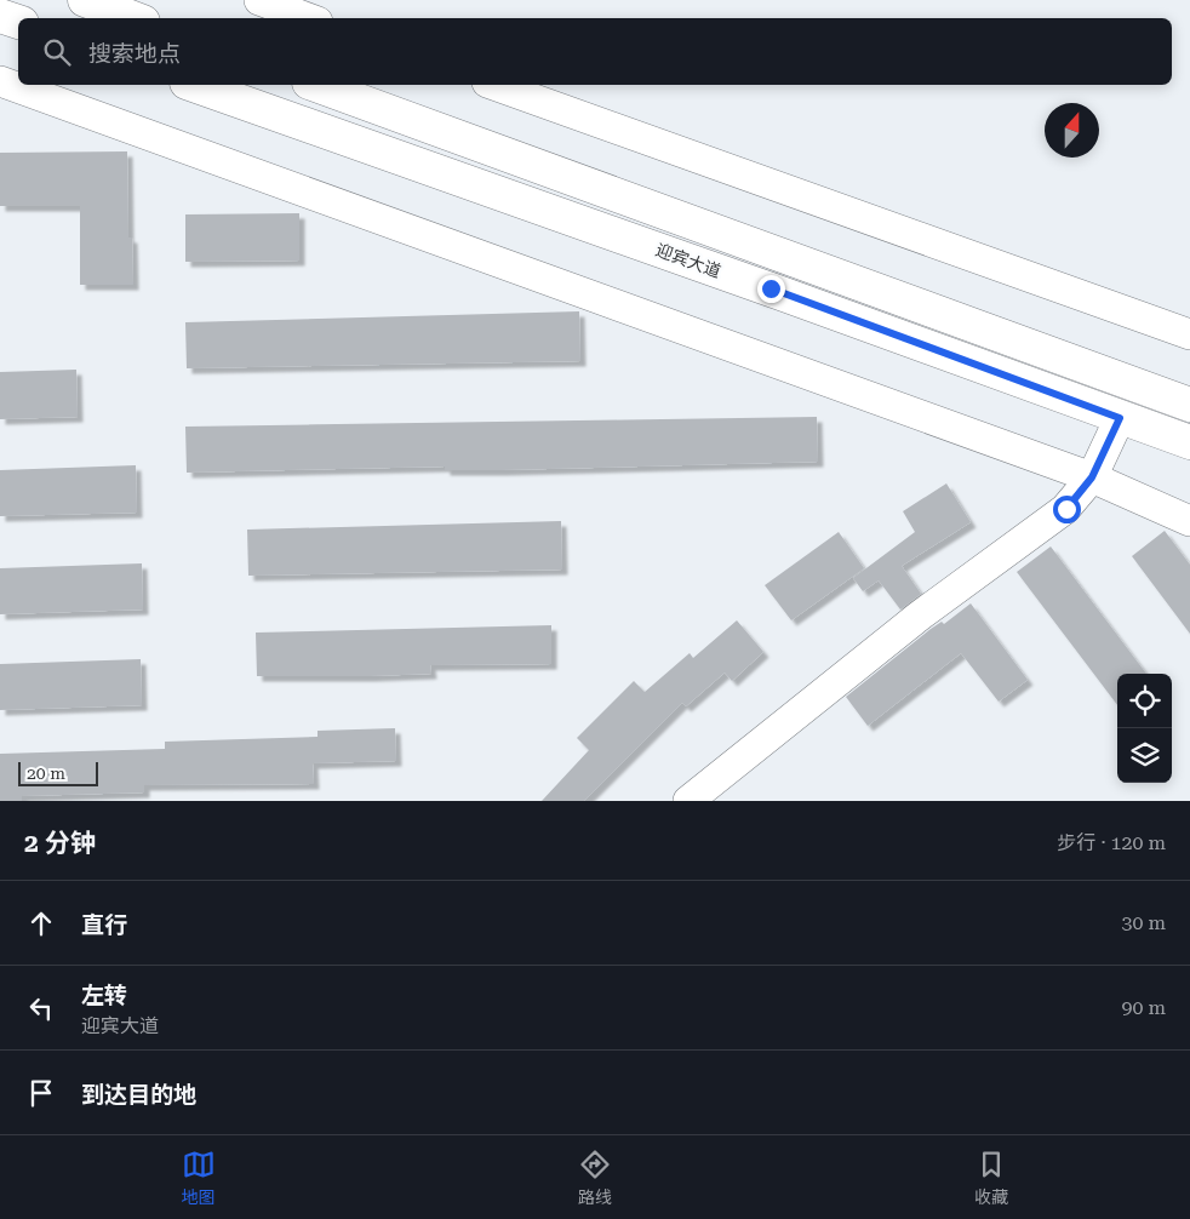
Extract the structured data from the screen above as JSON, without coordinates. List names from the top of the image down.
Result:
{
  "streets": {
    "main road": ["迎宾大道"]
  },
  "scale_bar": "20 m",
  "north": "top",
  "page": {
    "search": "搜索地点",
    "scale": "20 m",
    "heading": ["2 分钟", "步行 · 120 m"],
    "list": [
      ["直行", "30 m"],
      ["左转", "迎宾大道", "90 m"],
      "到达目的地"
    ],
    "nav": ["地图", "路线", "收藏"]
  }
}
